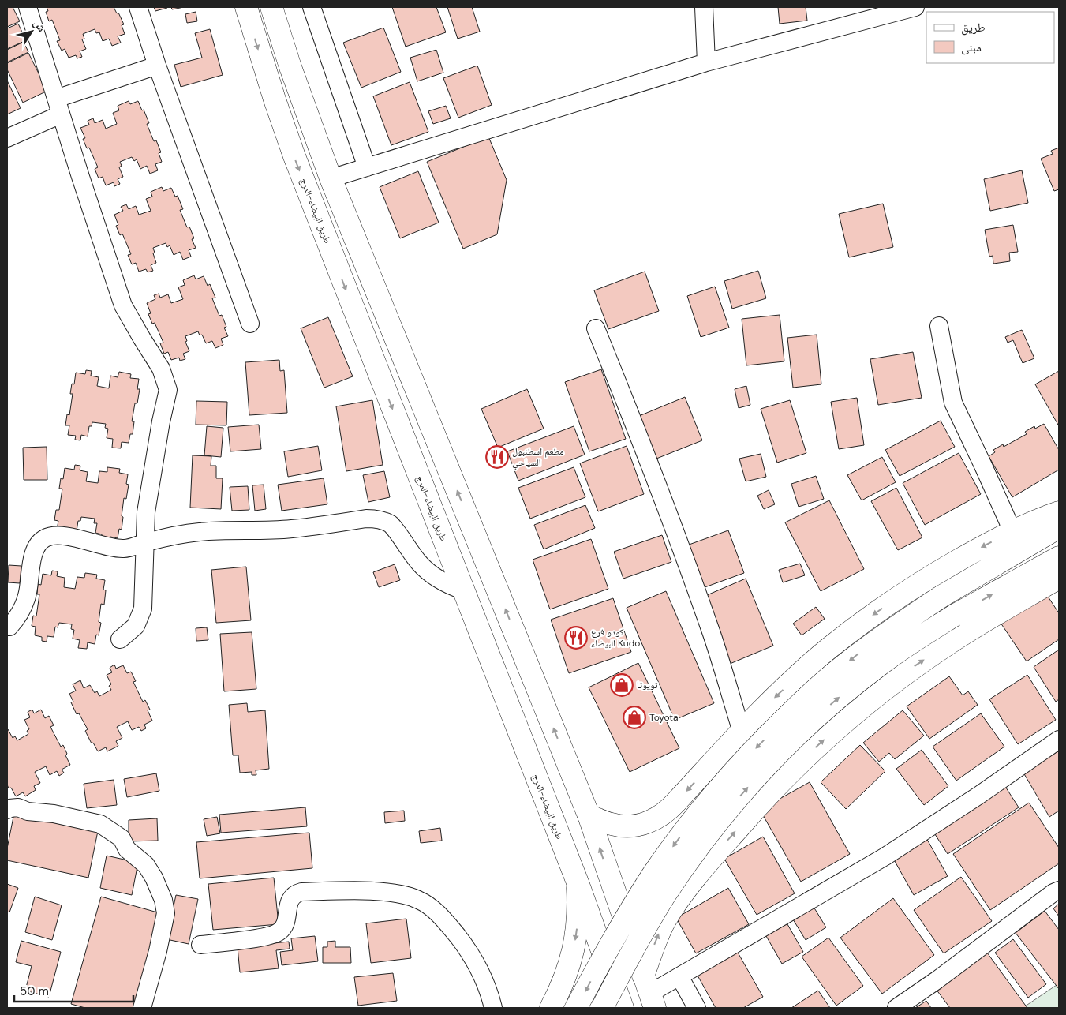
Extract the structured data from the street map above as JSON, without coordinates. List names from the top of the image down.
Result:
{
  "streets": {
    "main road": ["طريق البيضاء-المرج"]
  },
  "places": {
    "restaurant": ["مطعم اسطنبول السياحي", "كودو فرع البيضاء Kudo"],
    "shop": ["تويوتا", "Toyota"]
  },
  "legend": ["طريق", "مبنى"],
  "scale_bar": "50 m",
  "north": "top right"
}
